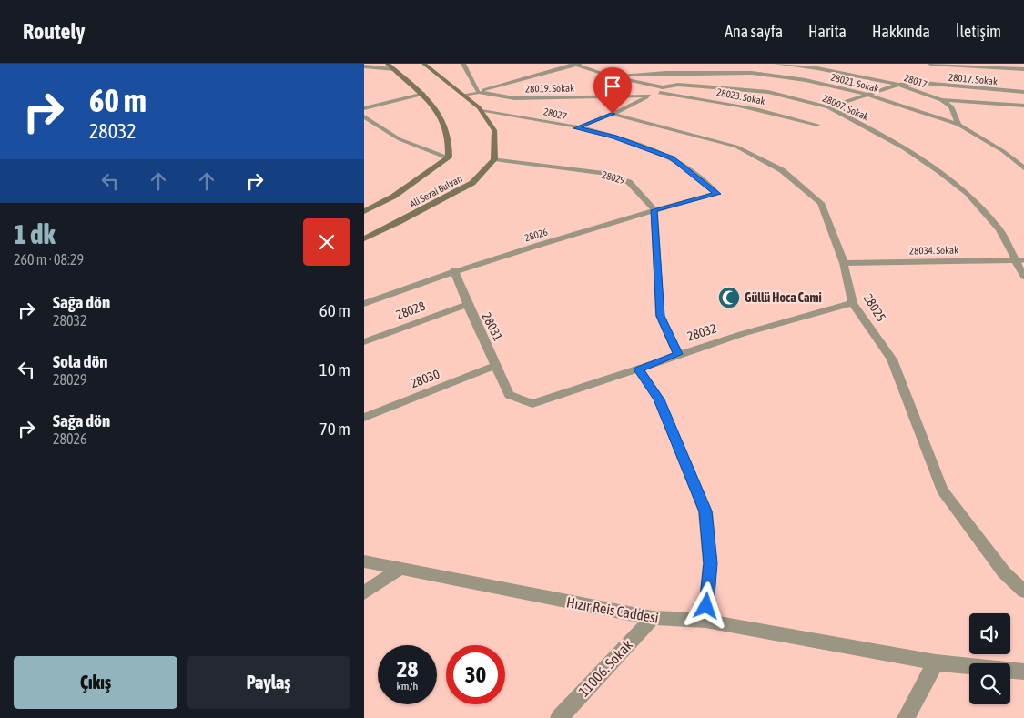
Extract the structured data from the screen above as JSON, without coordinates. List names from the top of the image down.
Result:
{
  "streets": {
    "main road": ["Ali Sezai Bulvarı"],
    "street": [
      "28017. Sokak",
      "28017",
      "28021. Sokak",
      "28019. Sokak",
      "28023. Sokak",
      "28007. Sokak",
      "28027",
      "28029",
      "28026",
      "28034. Sokak",
      "28025",
      "28028",
      "28031",
      "28032",
      "28030",
      "Hızır Reis Caddesi",
      "11006. Sokak"
    ]
  },
  "crossings": [
    ["28017. Sokak", "28017"],
    ["28021. Sokak", "28007. Sokak"],
    ["28023. Sokak", "28007. Sokak"],
    ["28007. Sokak", "28034. Sokak"],
    ["28027", "28026"],
    ["28029", "Ali Sezai Bulvarı"],
    ["28029", "28026"],
    ["28026", "28031"],
    ["28034. Sokak", "28025"],
    ["28025", "28032"],
    ["28028", "28031"],
    ["28031", "28032"],
    ["28031", "28030"],
    ["Hızır Reis Caddesi", "11006. Sokak"]
  ],
  "places": {
    "mosque": ["Güllü Hoca Cami"]
  },
  "page": {
    "header": "Routely",
    "nav": [
      "Ana sayfa",
      "Harita",
      "Hakkında",
      "İletişim"
    ],
    "turn": ["60 m", "28032"],
    "heading": ["1 dk", "260 m · 08:29"],
    "list": [
      {
        "name": "Sağa dön",
        "note": "28032",
        "value": "60 m"
      },
      {
        "name": "Sola dön",
        "note": "28029",
        "value": "10 m"
      },
      {
        "name": "Sağa dön",
        "note": "28026",
        "value": "70 m"
      }
    ],
    "speed": "28 km/h",
    "limit": "30",
    "buttons": ["Çıkış", "Paylaş"]
  }
}
